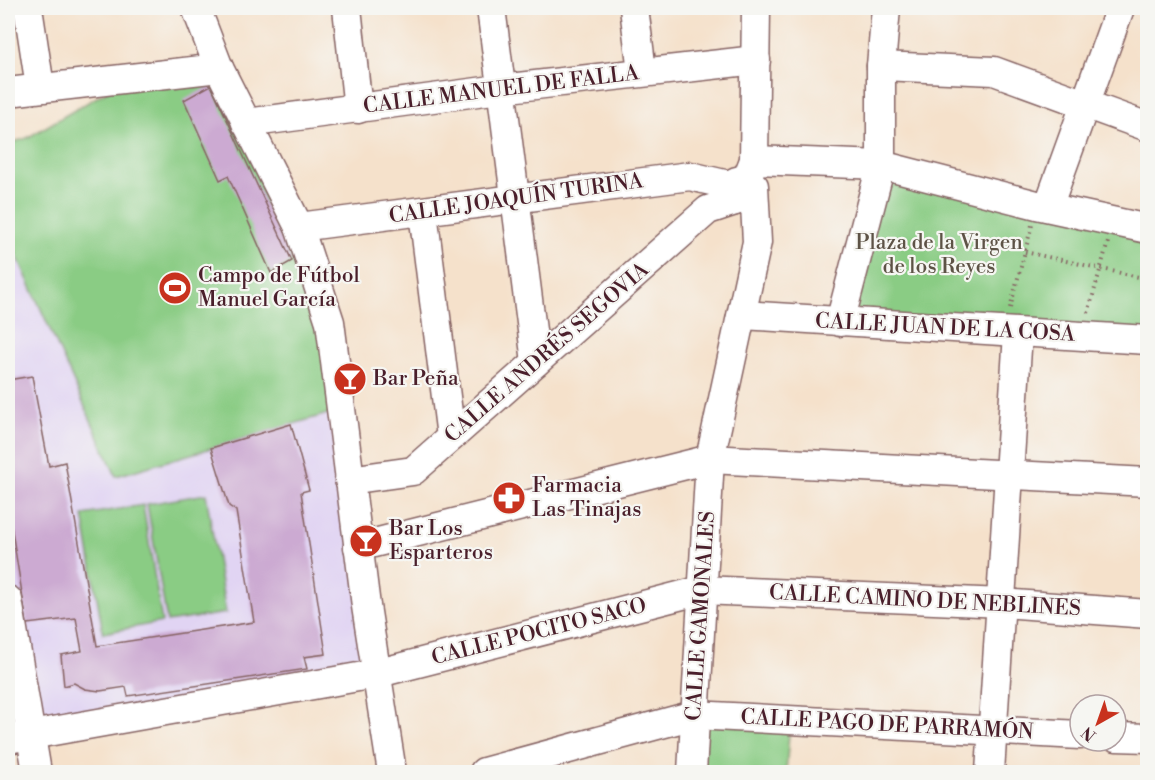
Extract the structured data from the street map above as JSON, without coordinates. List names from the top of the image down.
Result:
{
  "streets": {
    "street": [
      "CALLE MANUEL DE FALLA",
      "CALLE JOAQUÍN TURINA",
      "CALLE JUAN DE LA COSA",
      "CALLE ANDRÉS SEGOVIA",
      "CALLE CAMINO DE NEBLINES",
      "CALLE GAMONALES",
      "CALLE POCITO SACO",
      "CALLE PAGO DE PARRAMÓN"
    ]
  },
  "crossings": [
    ["CALLE JOAQUÍN TURINA", "CALLE ANDRÉS SEGOVIA"],
    ["CALLE JOAQUÍN TURINA", "CALLE GAMONALES"],
    ["CALLE JUAN DE LA COSA", "CALLE GAMONALES"],
    ["CALLE ANDRÉS SEGOVIA", "CALLE GAMONALES"],
    ["CALLE CAMINO DE NEBLINES", "CALLE GAMONALES"],
    ["CALLE CAMINO DE NEBLINES", "CALLE POCITO SACO"],
    ["CALLE GAMONALES", "CALLE POCITO SACO"],
    ["CALLE GAMONALES", "CALLE PAGO DE PARRAMÓN"]
  ],
  "parks": ["Plaza de la Virgen de los Reyes"],
  "places": {
    "sports": ["Campo de Fútbol Manuel García"],
    "bar": ["Bar Peña", "Bar Los Esparteros"],
    "pharmacy": ["Farmacia Las Tinajas"]
  },
  "north": "bottom left"
}
